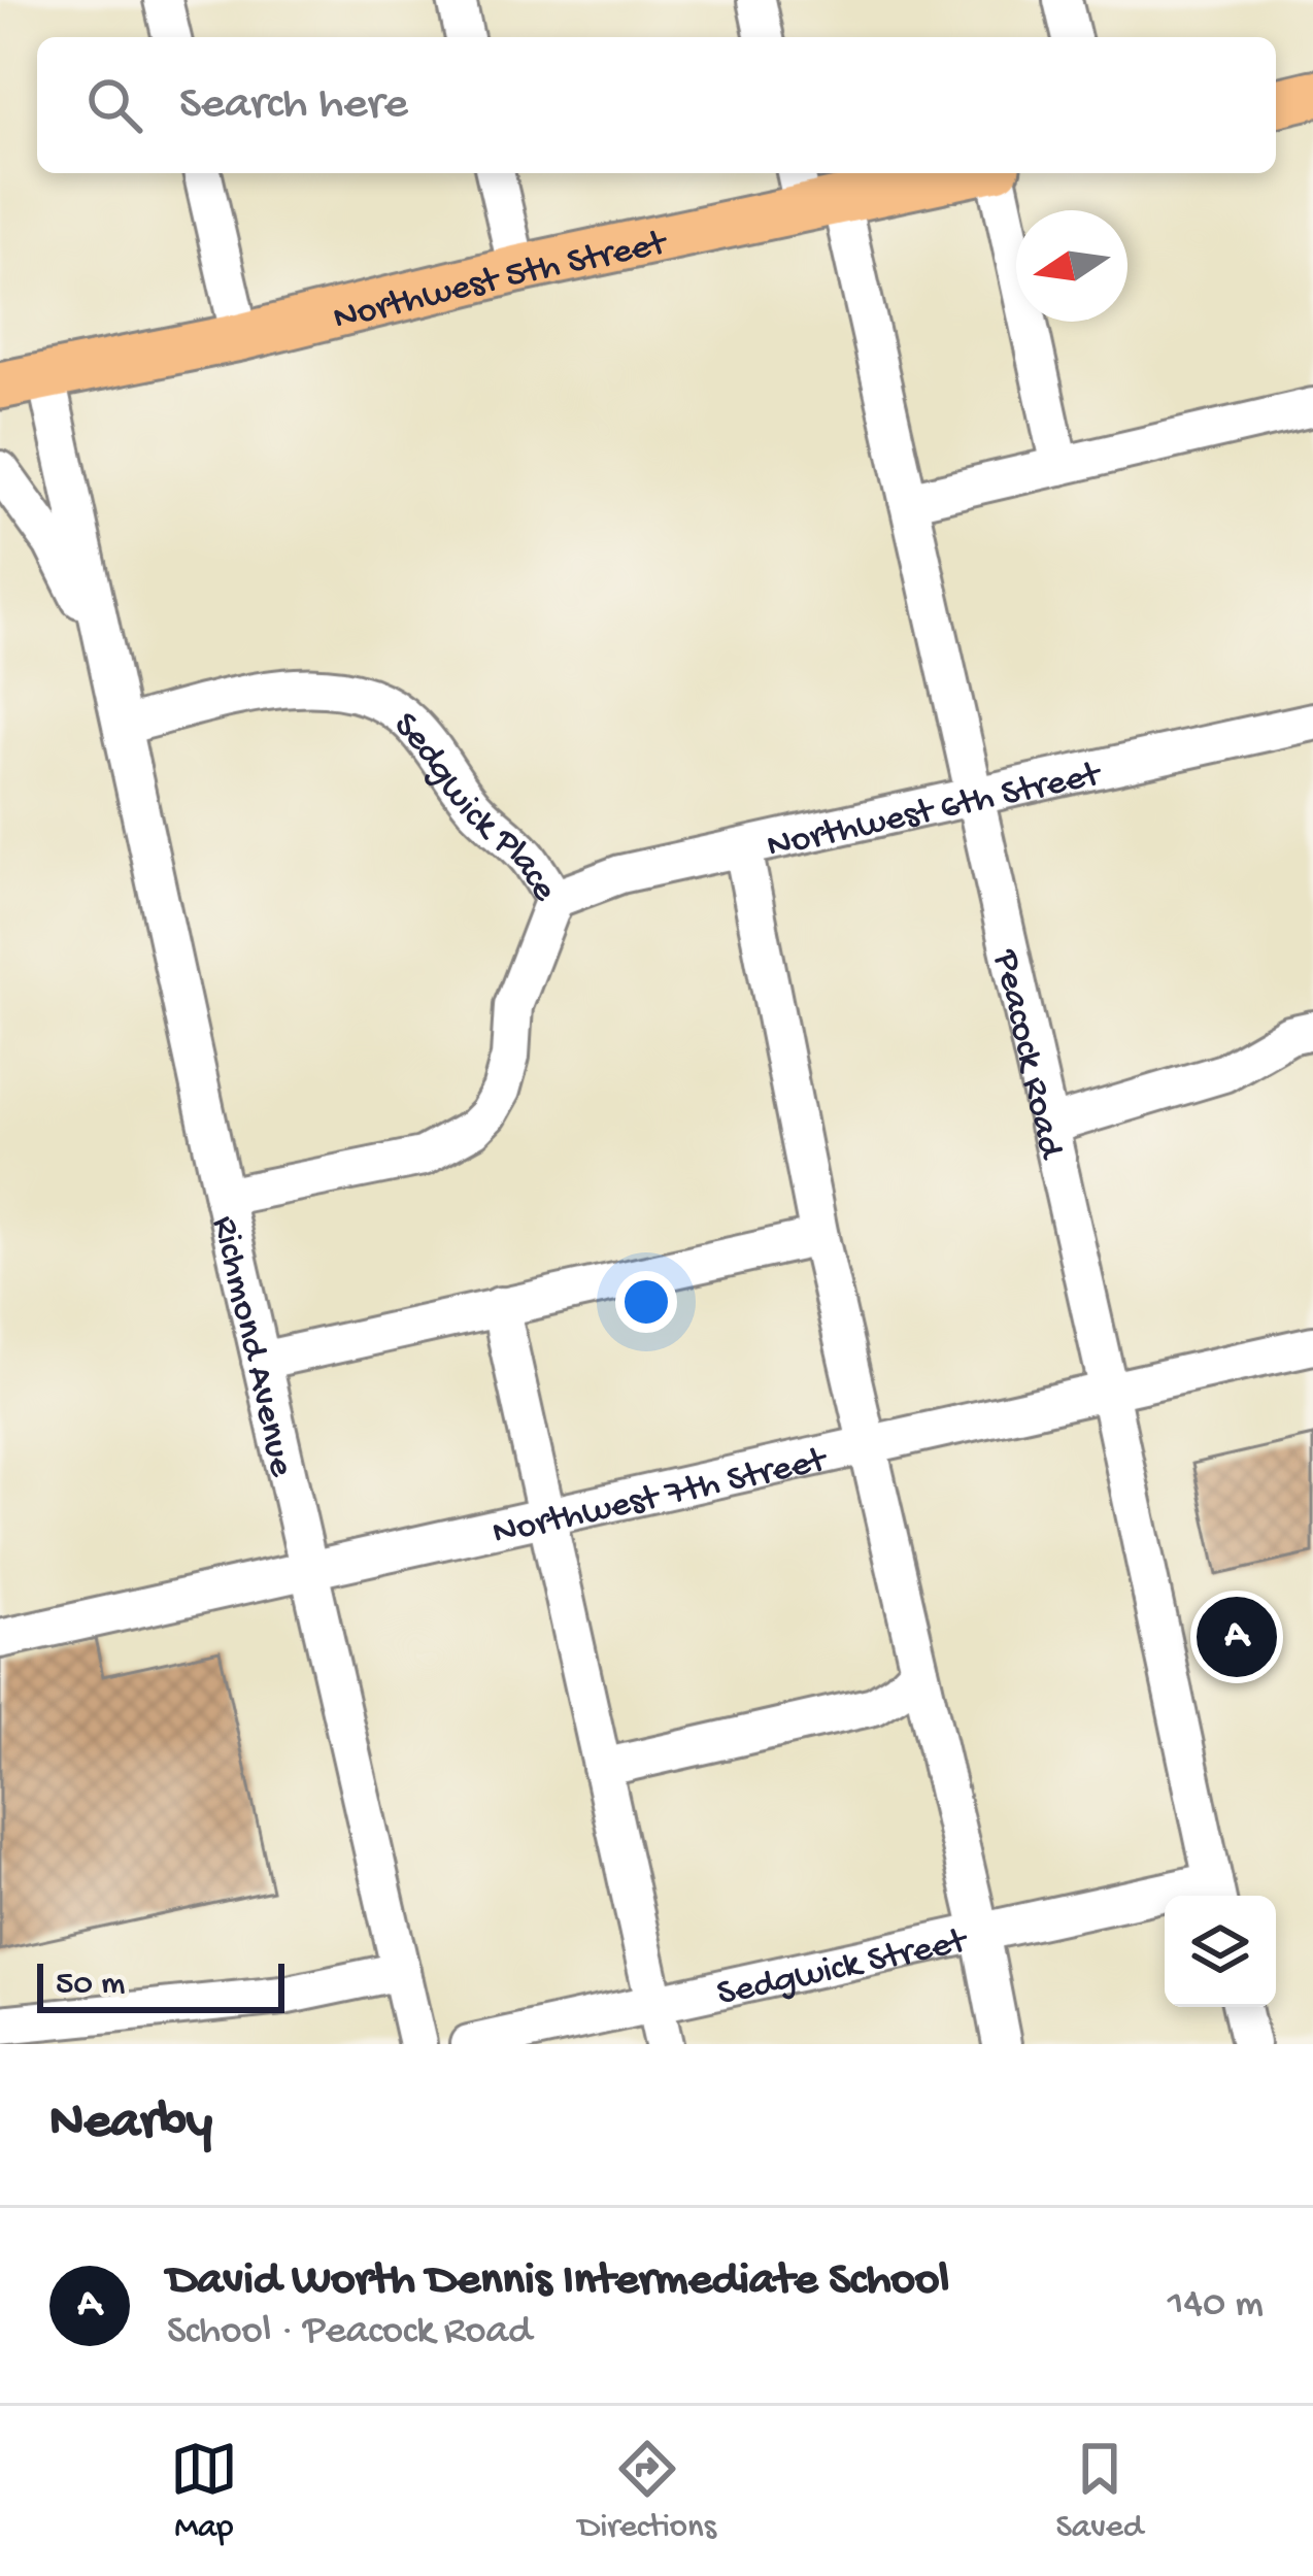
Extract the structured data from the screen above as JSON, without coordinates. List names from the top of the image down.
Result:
{
  "streets": {
    "main road": ["Northwest 5th Street"],
    "street": [
      "Northwest 6th Street",
      "Sedgwick Place",
      "Peacock Road",
      "Richmond Avenue",
      "Northwest 7th Street",
      "Sedgwick Street"
    ]
  },
  "crossings": [
    ["Northwest 5th Street", "Peacock Road"],
    ["Northwest 5th Street", "Richmond Avenue"],
    ["Northwest 6th Street", "Sedgwick Place"],
    ["Northwest 6th Street", "Peacock Road"],
    ["Sedgwick Place", "Richmond Avenue"],
    ["Peacock Road", "Northwest 7th Street"],
    ["Peacock Road", "Sedgwick Street"],
    ["Richmond Avenue", "Northwest 7th Street"]
  ],
  "scale_bar": "50 m",
  "north": "left",
  "page": {
    "search": "Search here",
    "pins": "A",
    "scale": "50 m",
    "heading": "Nearby",
    "list": [
      {
        "mark": "A",
        "name": "David Worth Dennis Intermediate School",
        "note": "School · Peacock Road",
        "value": "140 m"
      }
    ],
    "nav": ["Map", "Directions", "Saved"]
  }
}
